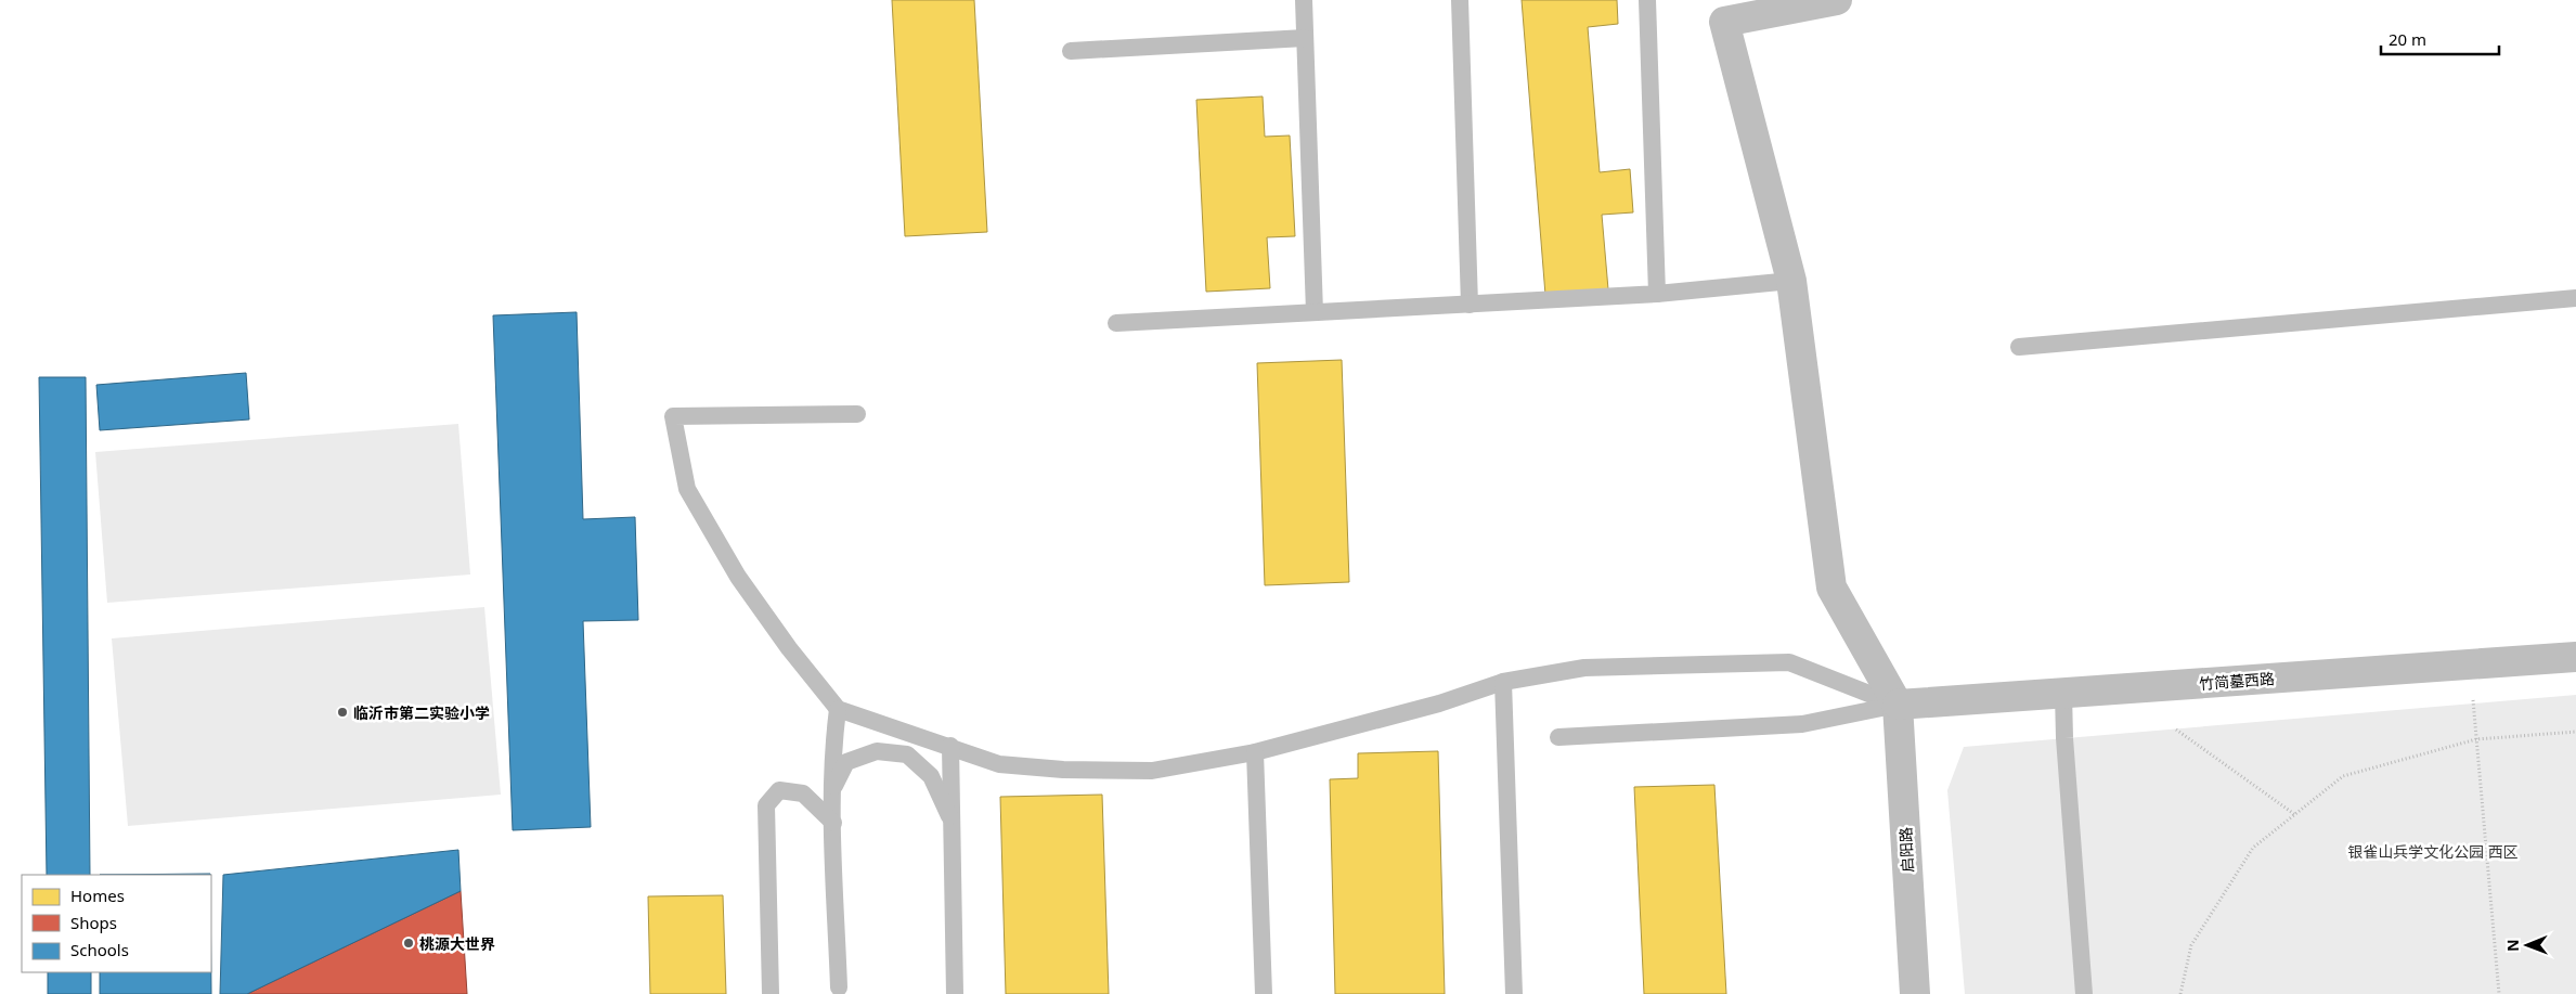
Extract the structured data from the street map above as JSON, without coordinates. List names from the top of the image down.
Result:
{
  "streets": {
    "street": ["竹简墓西路", "启阳路"]
  },
  "crossings": [
    ["竹简墓西路", "启阳路"]
  ],
  "parks": ["银雀山兵学文化公园 西区"],
  "places": ["临沂市第二实验小学", "桃源大世界"],
  "legend": ["Homes", "Shops", "Schools"],
  "scale_bar": "20 m",
  "north": "left"
}
